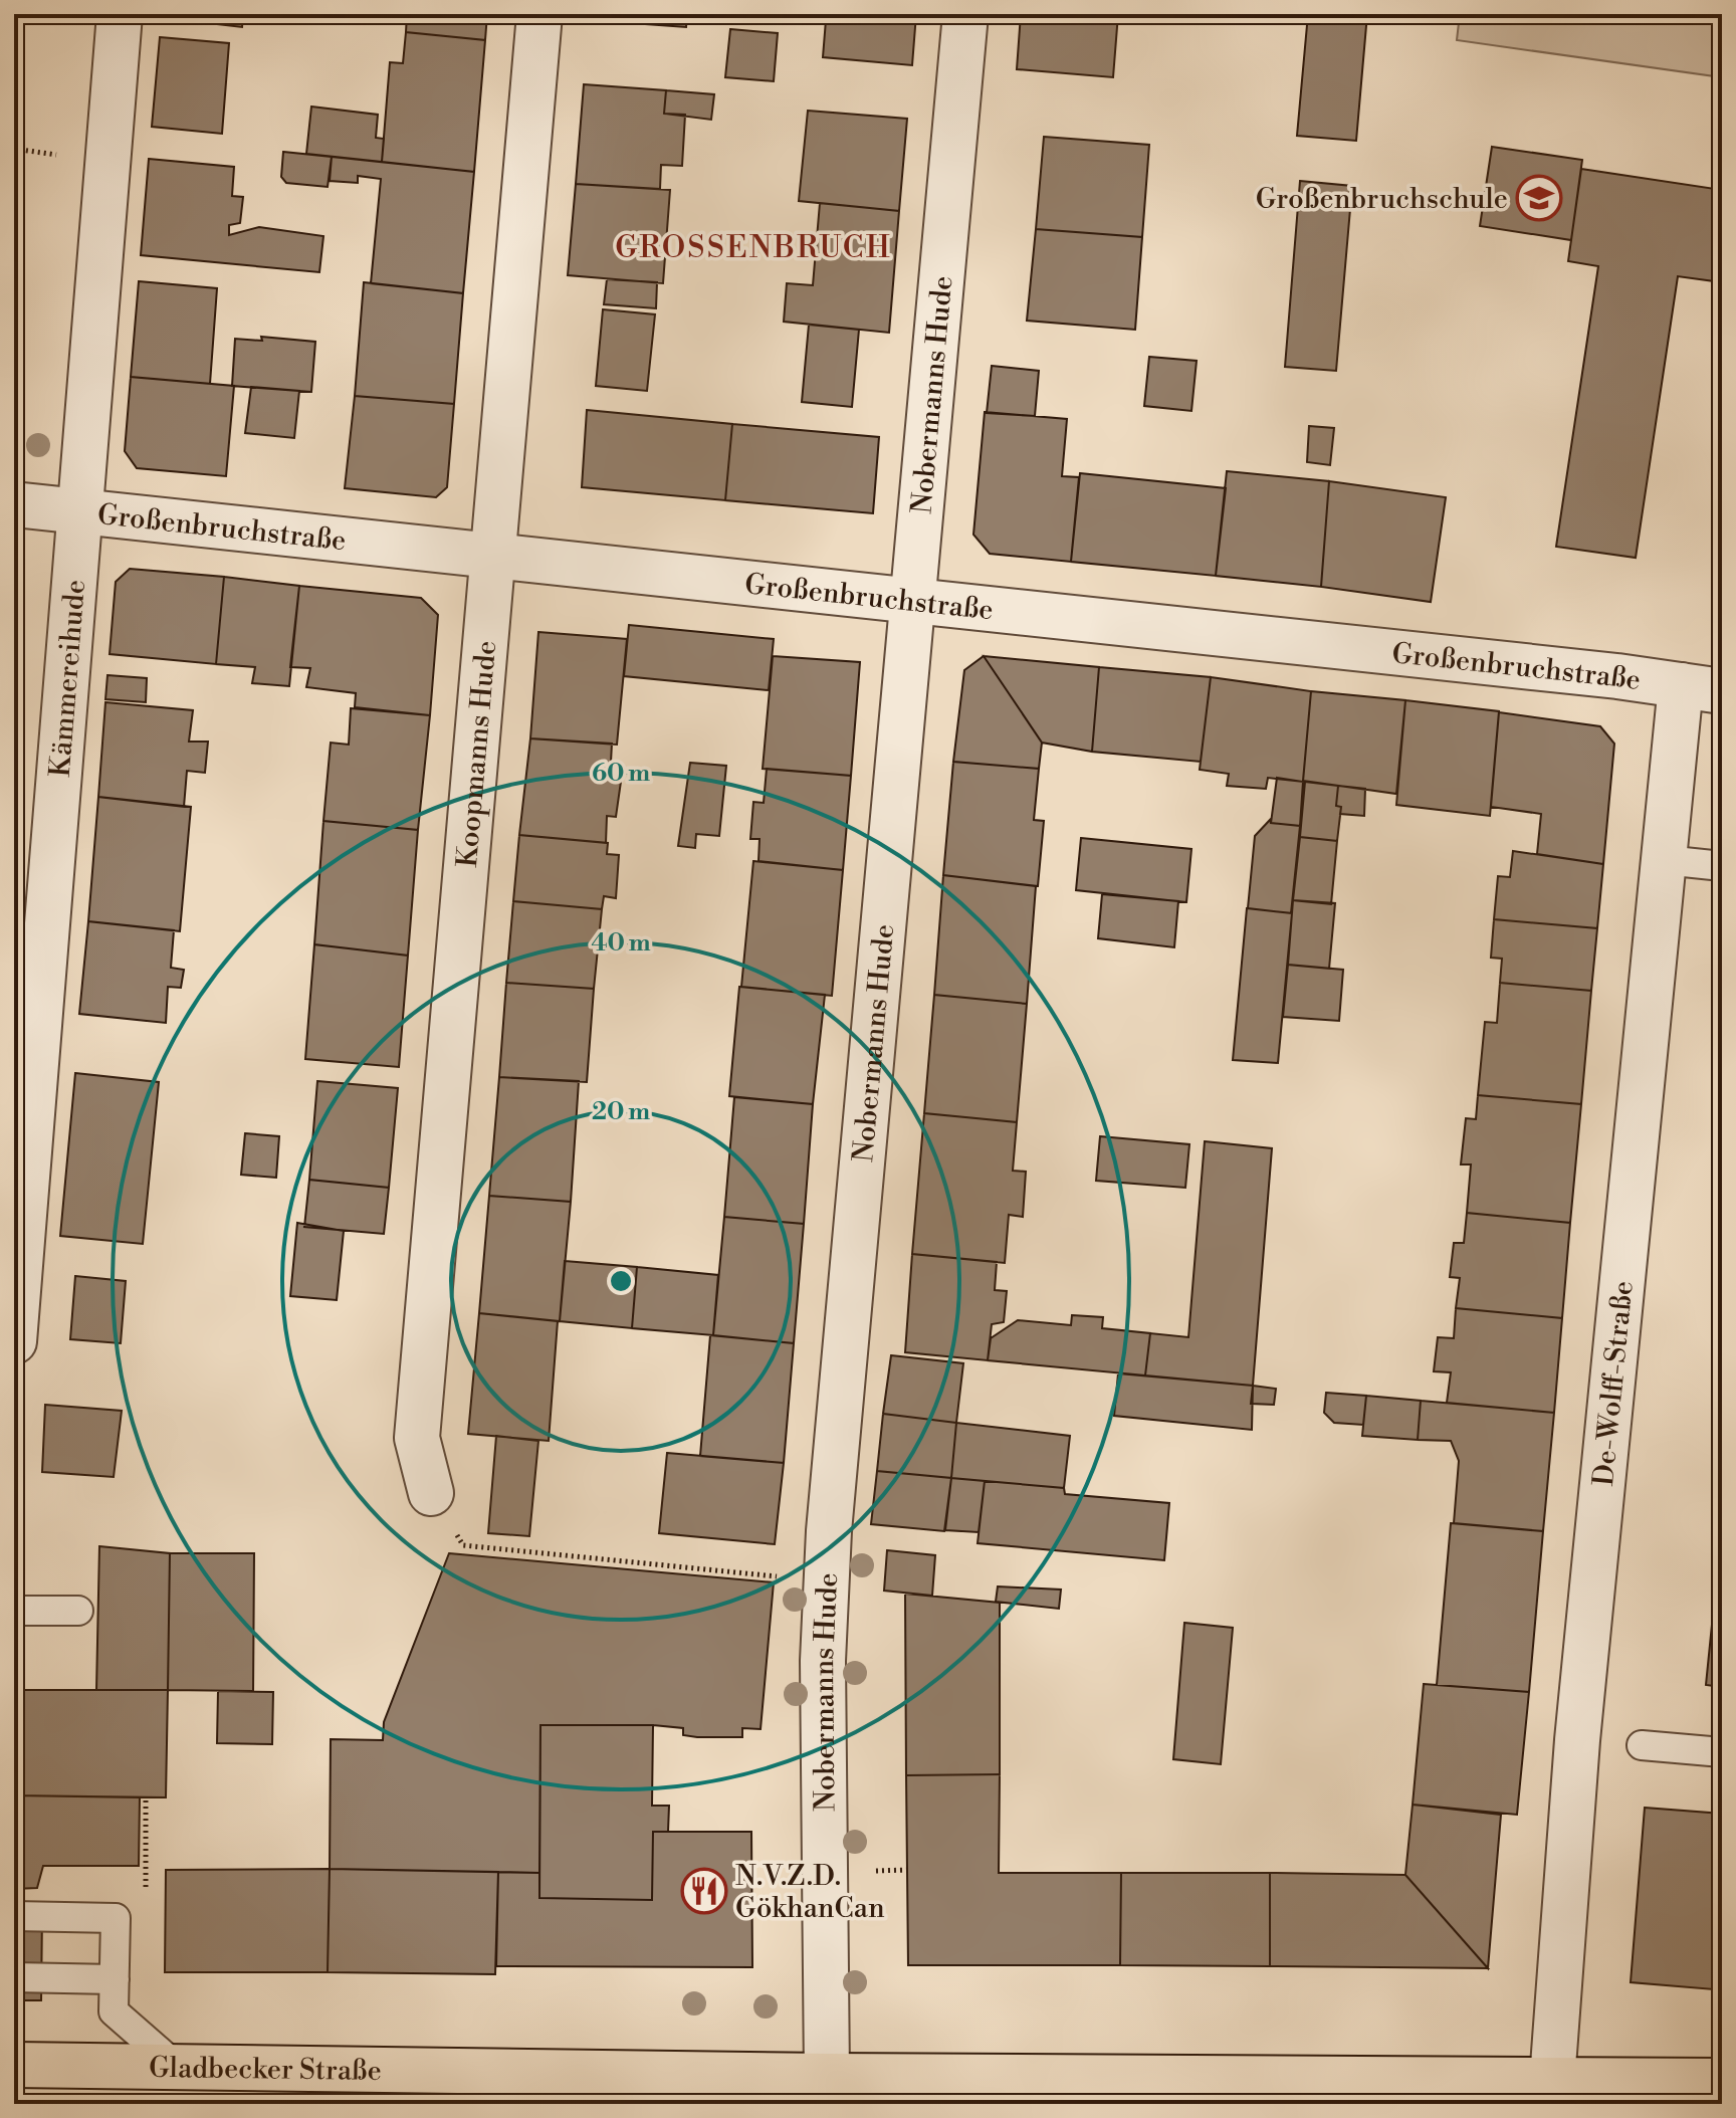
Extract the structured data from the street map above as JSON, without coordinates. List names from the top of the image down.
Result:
{
  "streets": {
    "main road": ["Gladbecker Straße"],
    "street": [
      "Nobermanns Hude",
      "Großenbruchstraße",
      "Kämmereihude",
      "Koopmanns Hude",
      "De-Wolff-Straße"
    ]
  },
  "crossings": [
    ["Nobermanns Hude", "Großenbruchstraße"],
    ["Nobermanns Hude", "Gladbecker Straße"],
    ["Großenbruchstraße", "Kämmereihude"],
    ["Großenbruchstraße", "Koopmanns Hude"],
    ["Großenbruchstraße", "De-Wolff-Straße"],
    ["De-Wolff-Straße", "Gladbecker Straße"]
  ],
  "districts": ["GROSSENBRUCH"],
  "places": {
    "school or university": ["Großenbruchschule"],
    "restaurant": ["N.V.Z.D. GökhanCan"]
  },
  "rings": ["60 m", "40 m", "20 m"]
}
